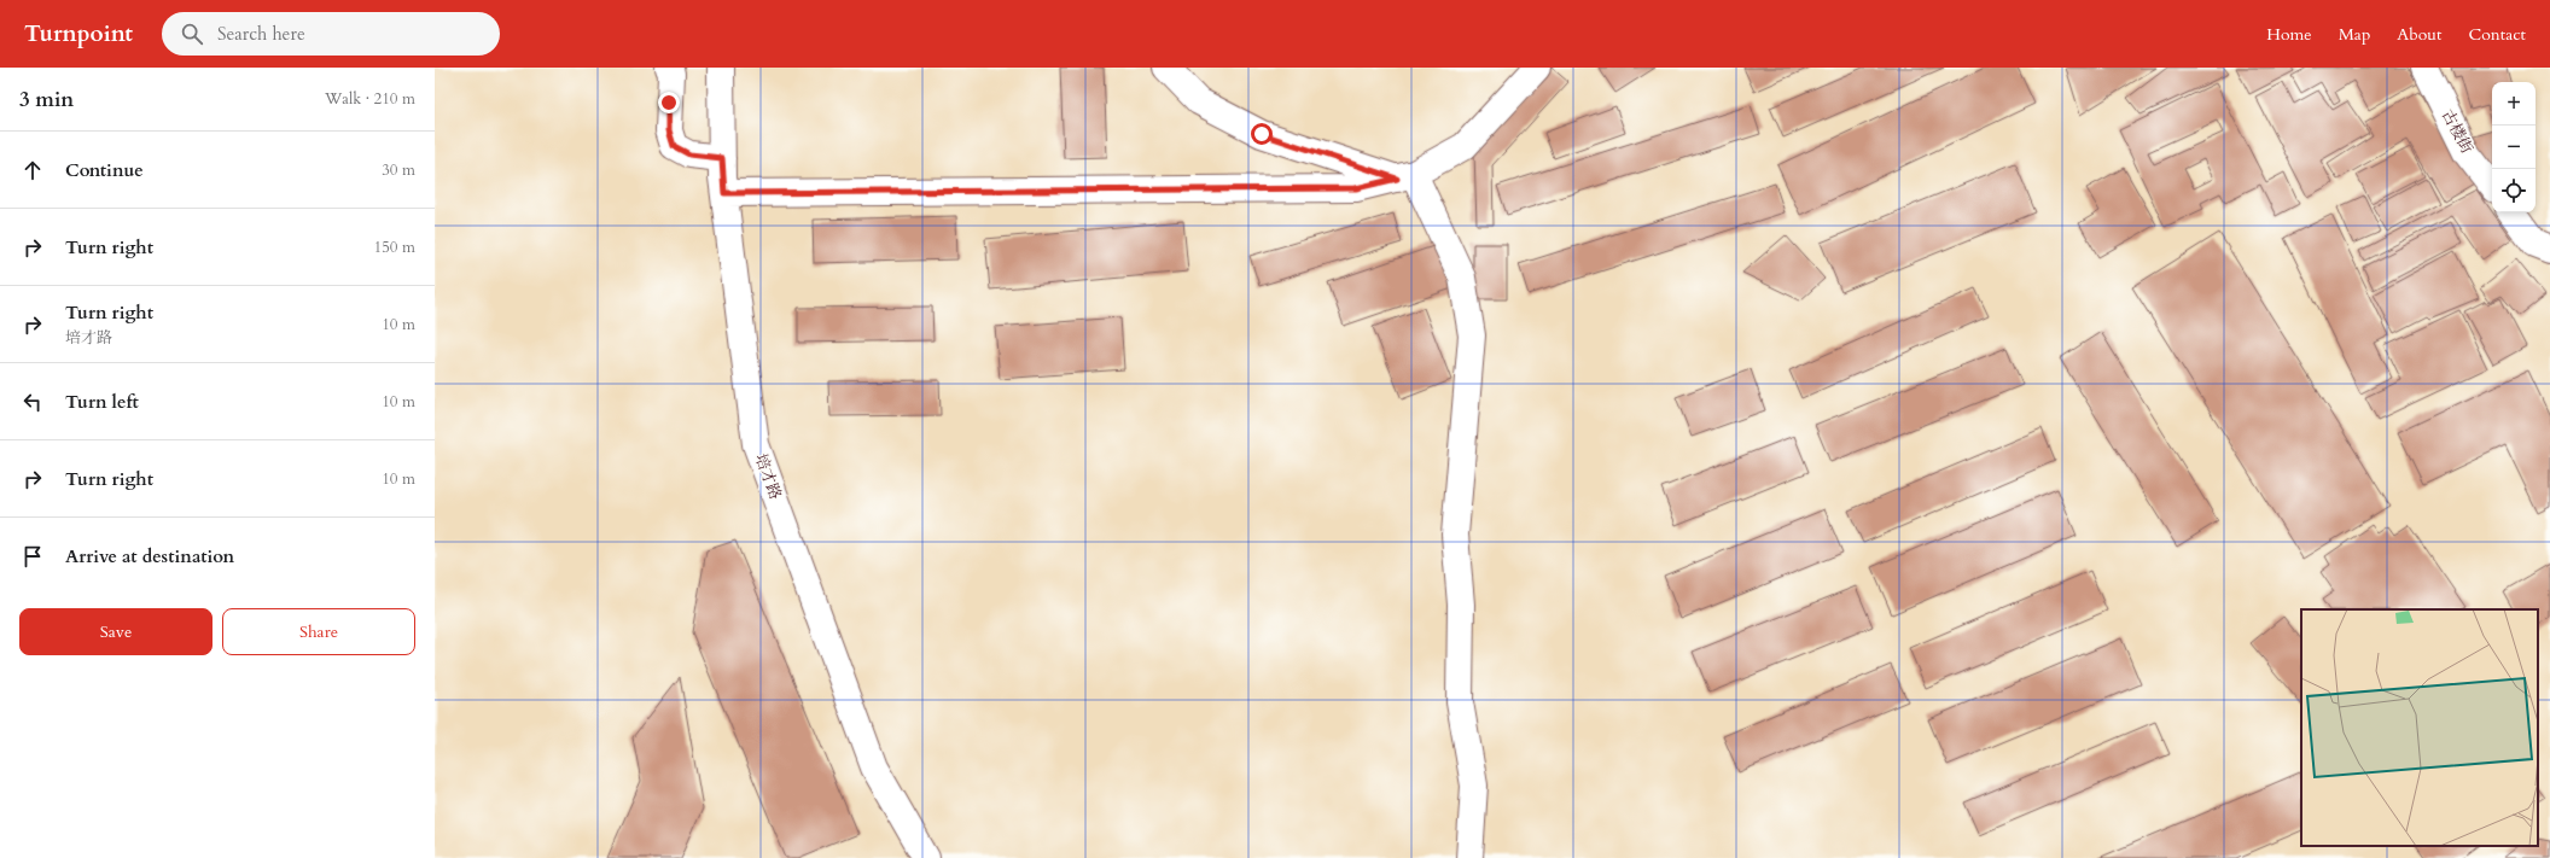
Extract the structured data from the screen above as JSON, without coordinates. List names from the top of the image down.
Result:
{
  "streets": {
    "street": ["古楼街", "培才路"]
  },
  "page": {
    "header": "Turnpoint",
    "search": "Search here",
    "nav": [
      "Home",
      "Map",
      "About",
      "Contact"
    ],
    "heading": ["3 min", "Walk · 210 m"],
    "map_buttons": ["+", "−"],
    "list": [
      ["Continue", "30 m"],
      ["Turn right", "150 m"],
      ["Turn right", "培才路", "10 m"],
      ["Turn left", "10 m"],
      ["Turn right", "10 m"],
      "Arrive at destination"
    ],
    "buttons": ["Save", "Share"]
  }
}
